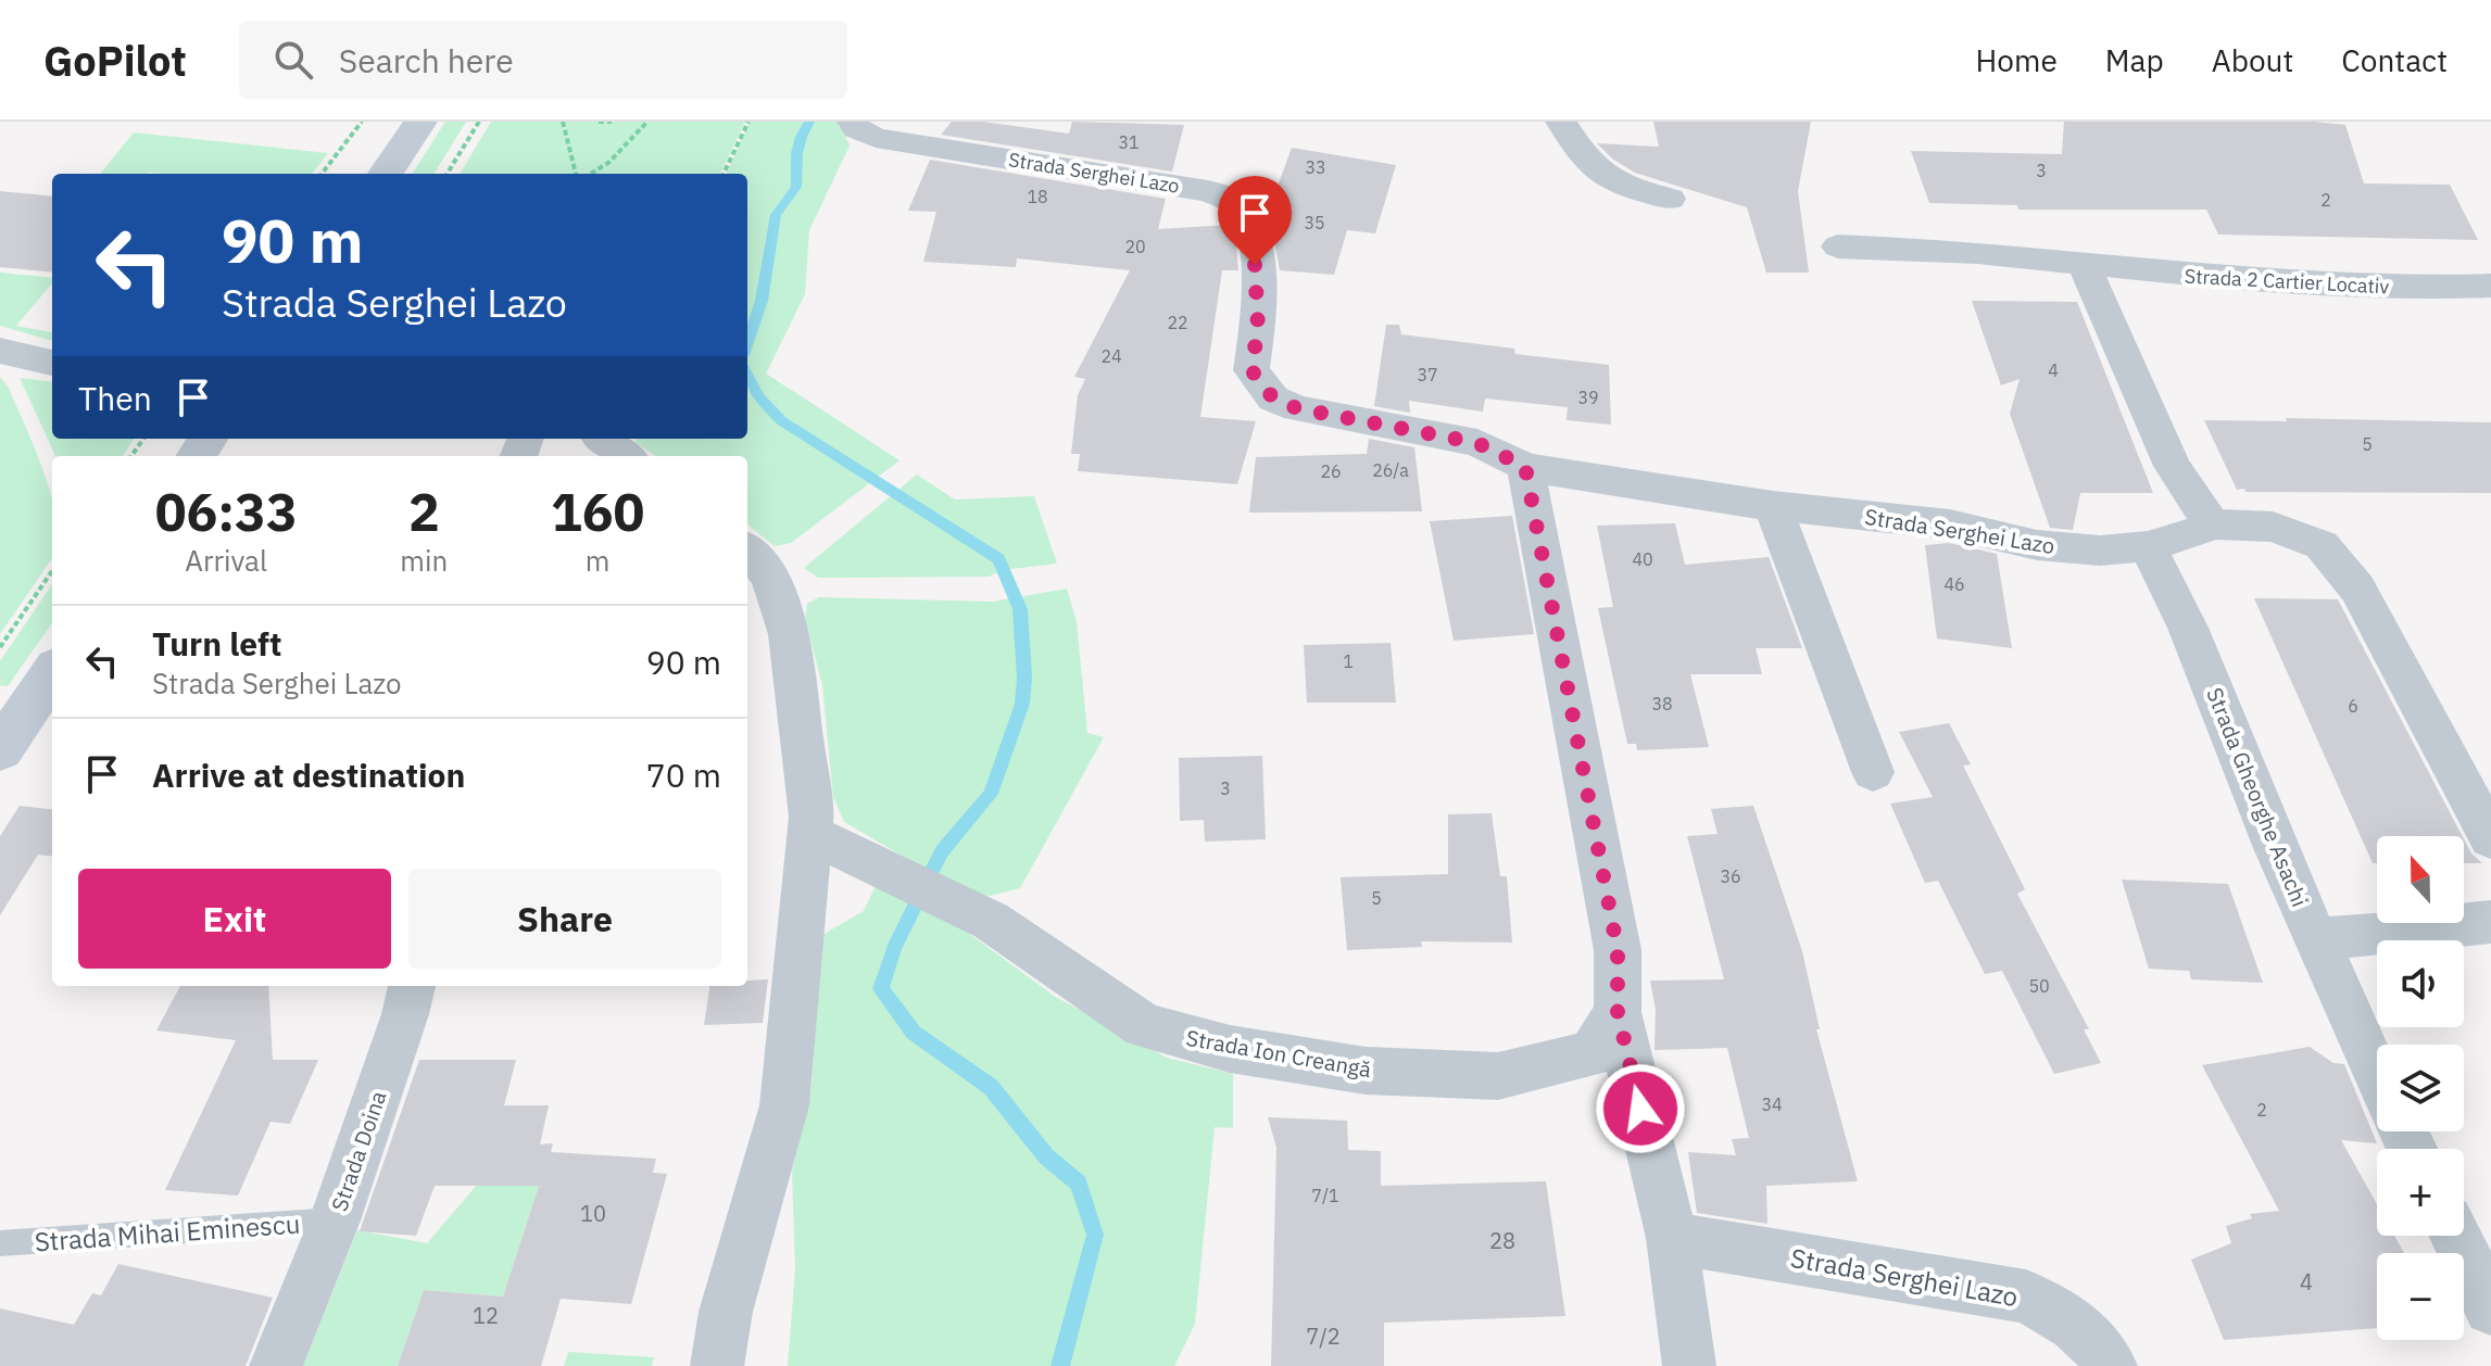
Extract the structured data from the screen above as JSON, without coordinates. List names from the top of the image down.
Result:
{
  "streets": {
    "street": [
      "Strada Serghei Lazo",
      "Strada 2 Cartier Locativ",
      "Strada Gheorghe Asachi",
      "Strada Ion Creangă",
      "Strada Doina"
    ],
    "lane": ["Strada Mihai Eminescu"]
  },
  "crossings": [
    ["Strada Serghei Lazo", "Strada Gheorghe Asachi"],
    ["Strada Doina", "Strada Mihai Eminescu"]
  ],
  "house_numbers": [
    "31",
    "33",
    "3",
    "18",
    "2",
    "35",
    "20",
    "22",
    "24",
    "4",
    "37",
    "39",
    "5",
    "26/a",
    "26",
    "40",
    "46",
    "1",
    "38",
    "6",
    "3",
    "36",
    "5",
    "50",
    "34",
    "2",
    "7/1",
    "10",
    "28",
    "4",
    "12",
    "7/2"
  ],
  "north": "top",
  "page": {
    "header": "GoPilot",
    "search": "Search here",
    "nav": [
      "Home",
      "Map",
      "About",
      "Contact"
    ],
    "turn": ["90 m", "Strada Serghei Lazo"],
    "then": "Then",
    "eta": [
      "06:33",
      "Arrival",
      "2",
      "min",
      "160",
      "m"
    ],
    "list": [
      {
        "name": "Turn left",
        "note": "Strada Serghei Lazo",
        "value": "90 m"
      },
      {
        "name": "Arrive at destination",
        "value": "70 m"
      }
    ],
    "map_buttons": ["+", "−"],
    "buttons": ["Exit", "Share"]
  }
}
